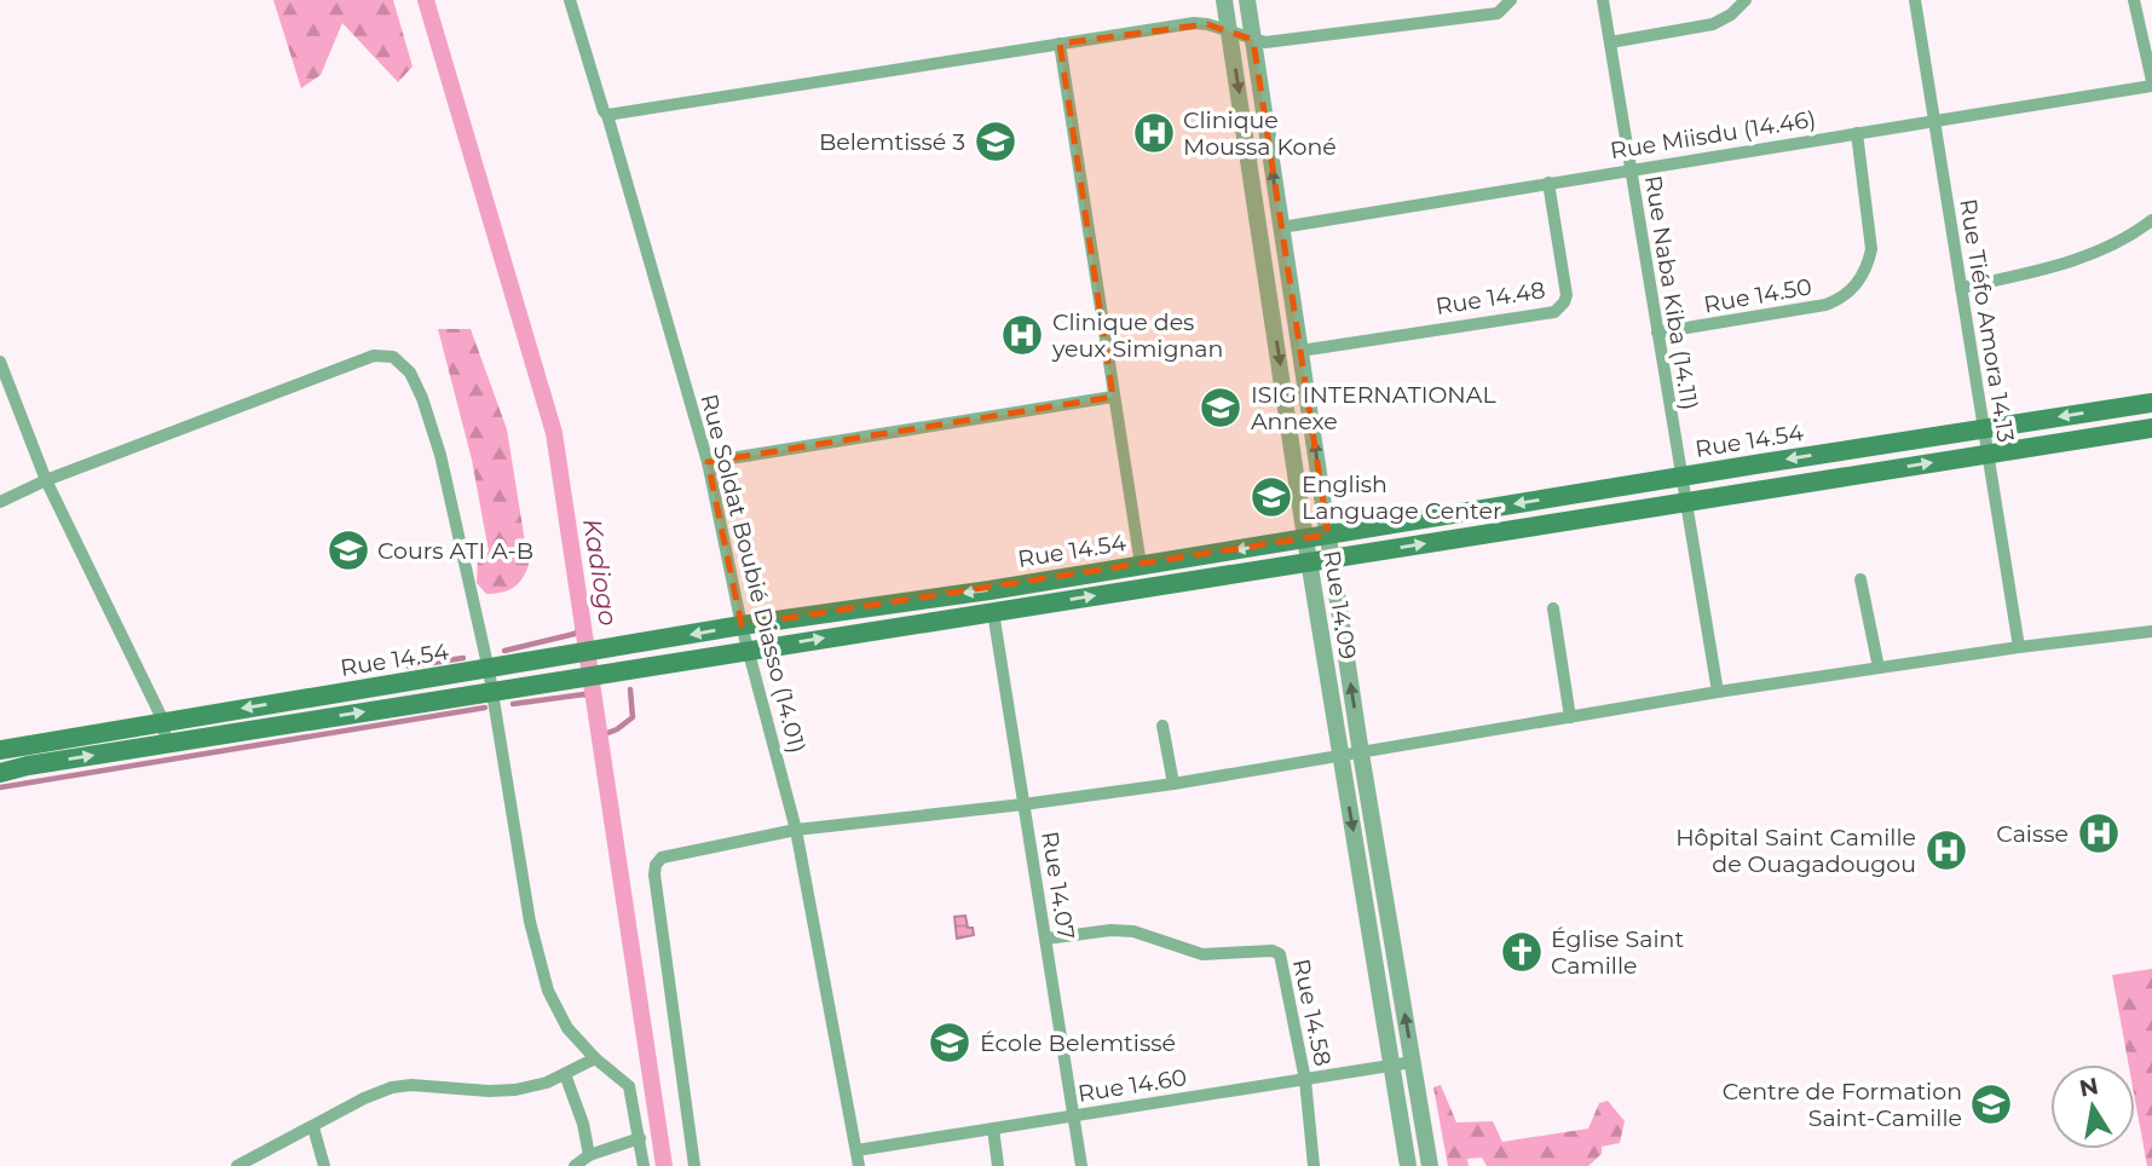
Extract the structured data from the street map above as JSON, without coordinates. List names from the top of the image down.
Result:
{
  "streets": {
    "main road": ["Rue 14.54"],
    "street": [
      "Rue Miisdu (14.46)",
      "Rue Naba Kiba (14.11)",
      "Rue 14.50",
      "Rue 14.48",
      "Rue Tiéfo Amora 14.13",
      "Rue Soldat Boubié Diasso (14.01)",
      "Rue 14.09",
      "Rue 14.07",
      "Rue 14.58",
      "Rue 14.60"
    ]
  },
  "crossings": [
    ["Rue Miisdu (14.46)", "Rue Naba Kiba (14.11)"],
    ["Rue Miisdu (14.46)", "Rue 14.50"],
    ["Rue Miisdu (14.46)", "Rue 14.48"],
    ["Rue Miisdu (14.46)", "Rue Tiéfo Amora 14.13"],
    ["Rue Miisdu (14.46)", "Rue 14.09"],
    ["Rue Naba Kiba (14.11)", "Rue 14.50"],
    ["Rue Naba Kiba (14.11)", "Rue 14.54"],
    ["Rue 14.48", "Rue 14.09"],
    ["Rue Tiéfo Amora 14.13", "Rue 14.54"],
    ["Rue 14.54", "Rue Soldat Boubié Diasso (14.01)"],
    ["Rue 14.54", "Rue 14.09"],
    ["Rue 14.54", "Rue 14.07"],
    ["Rue Soldat Boubié Diasso (14.01)", "Rue 14.60"],
    ["Rue 14.09", "Rue 14.60"],
    ["Rue 14.07", "Rue 14.58"],
    ["Rue 14.07", "Rue 14.60"],
    ["Rue 14.58", "Rue 14.60"]
  ],
  "water": ["Kadiogo"],
  "places": {
    "hospital": [
      "Clinique Moussa Koné",
      "Clinique des yeux Simignan",
      "Caisse",
      "Hôpital Saint Camille de Ouagadougou"
    ],
    "school or university": [
      "Belemtissé 3",
      "ISIG INTERNATIONAL Annexe",
      "English Language Center",
      "Cours ATI A-B",
      "École Belemtissé",
      "Centre de Formation Saint-Camille"
    ],
    "church": ["Église Saint Camille"]
  },
  "north": "top"
}
